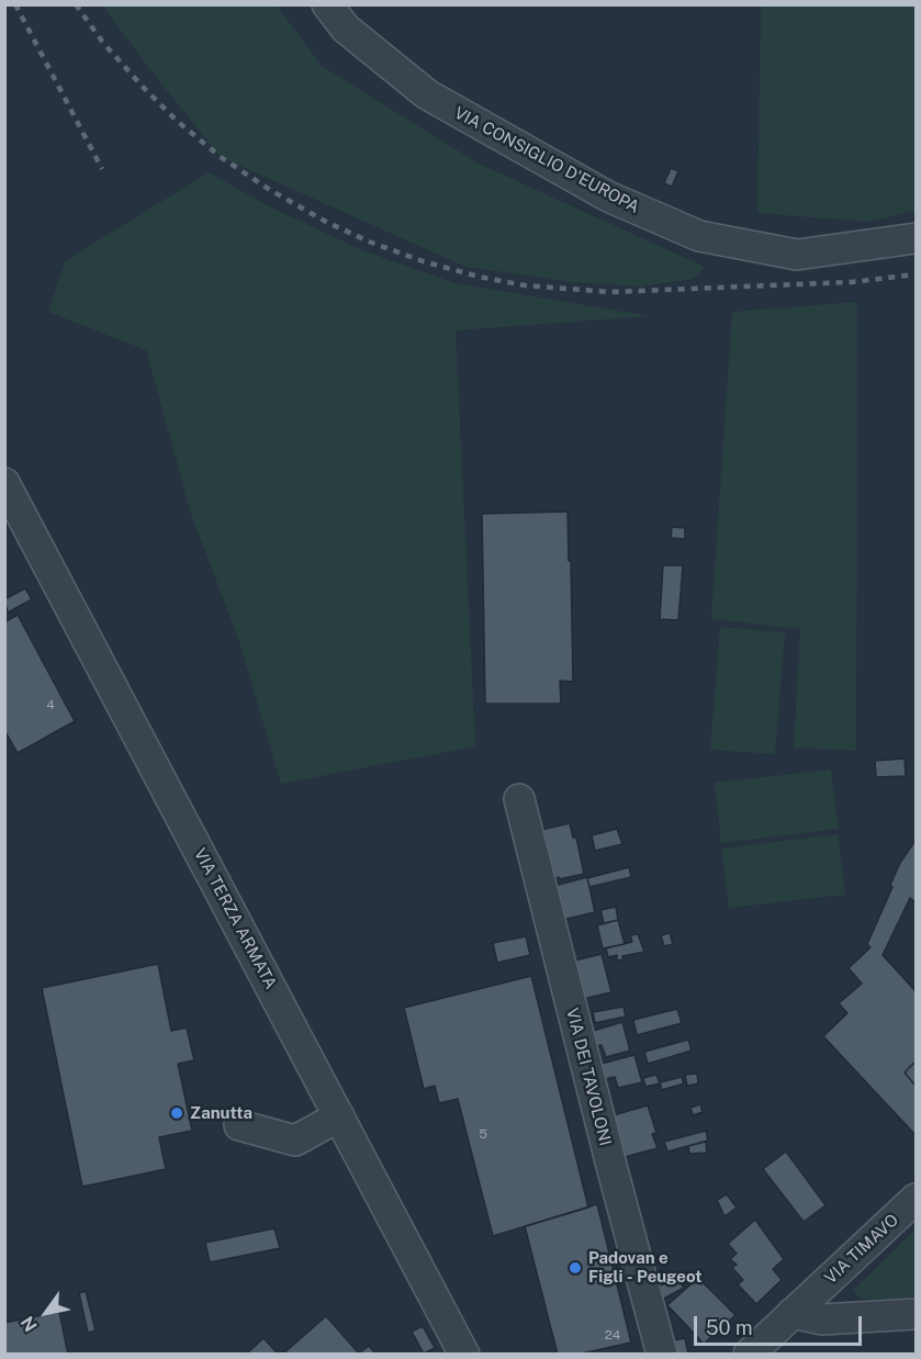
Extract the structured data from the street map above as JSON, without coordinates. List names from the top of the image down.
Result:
{
  "streets": {
    "street": [
      "VIA CONSIGLIO D'EUROPA",
      "VIA TERZA ARMATA",
      "VIA DEI TAVOLONI",
      "VIA TIMAVO"
    ]
  },
  "places": ["Zanutta", "Padovan e Figli - Peugeot"],
  "house_numbers": ["4", "5", "24"],
  "scale_bar": "50 m",
  "north": "bottom left"
}
